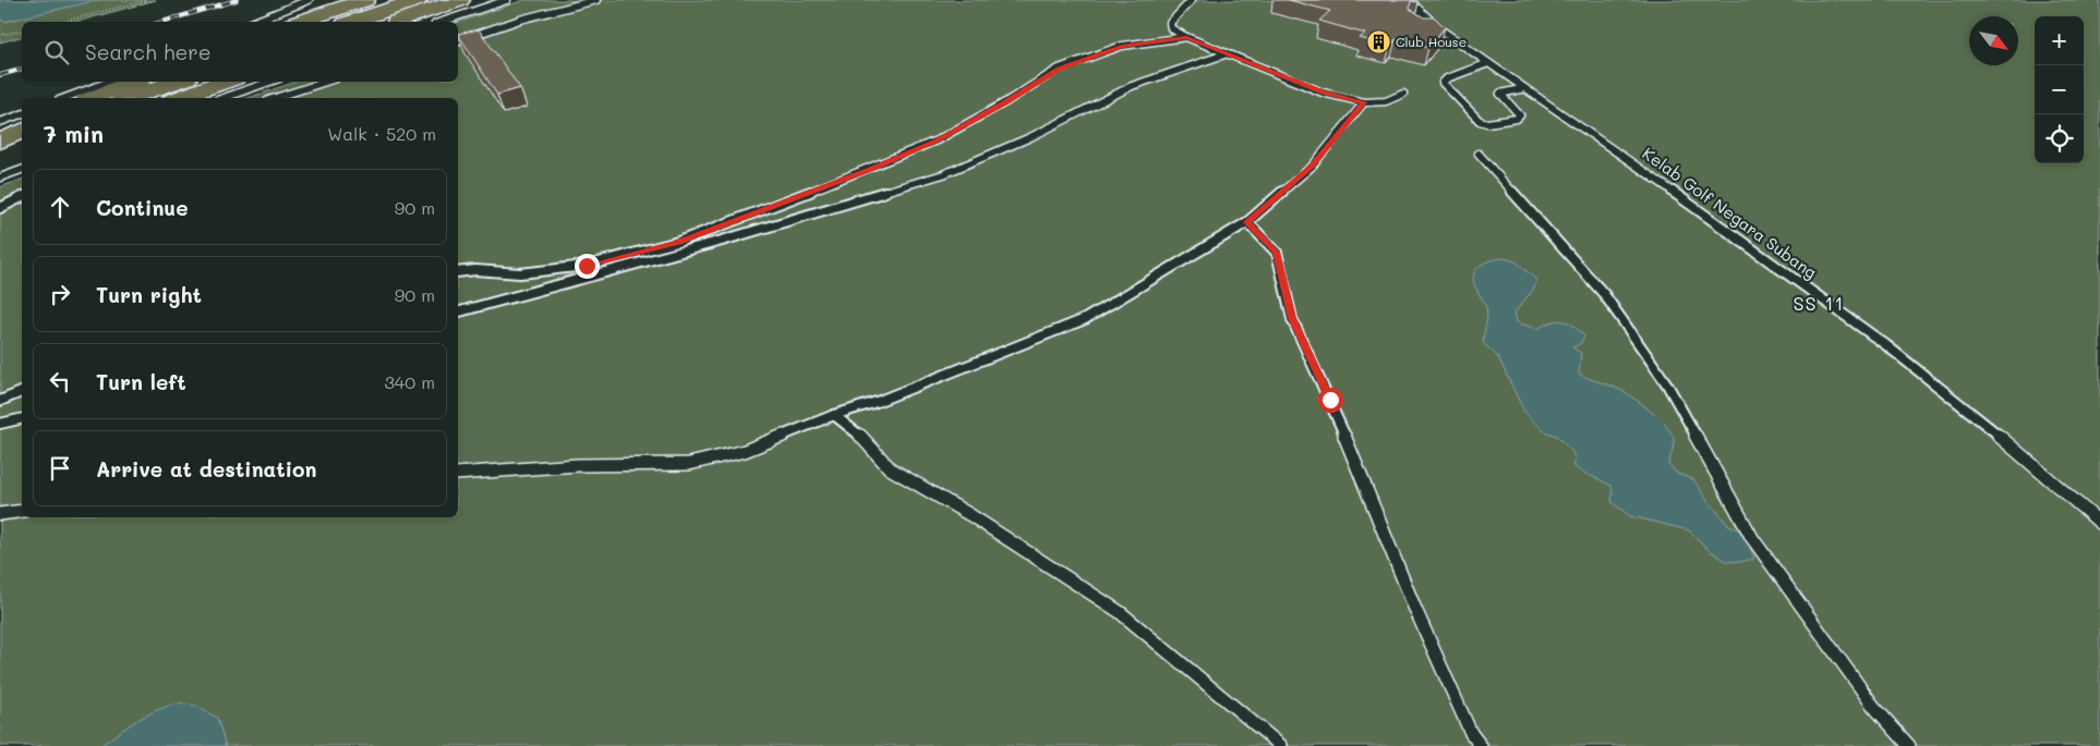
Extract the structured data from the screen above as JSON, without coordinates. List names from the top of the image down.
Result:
{
  "streets": {
    "lane": ["Kelab Golf Negara Subang"]
  },
  "districts": ["SS 11"],
  "places": {
    "building": ["Club House"]
  },
  "north": "bottom right",
  "page": {
    "map_buttons": ["+", "−"],
    "search": "Search here",
    "heading": ["7 min", "Walk · 520 m"],
    "list": [
      ["Continue", "90 m"],
      ["Turn right", "90 m"],
      ["Turn left", "340 m"],
      "Arrive at destination"
    ]
  }
}
